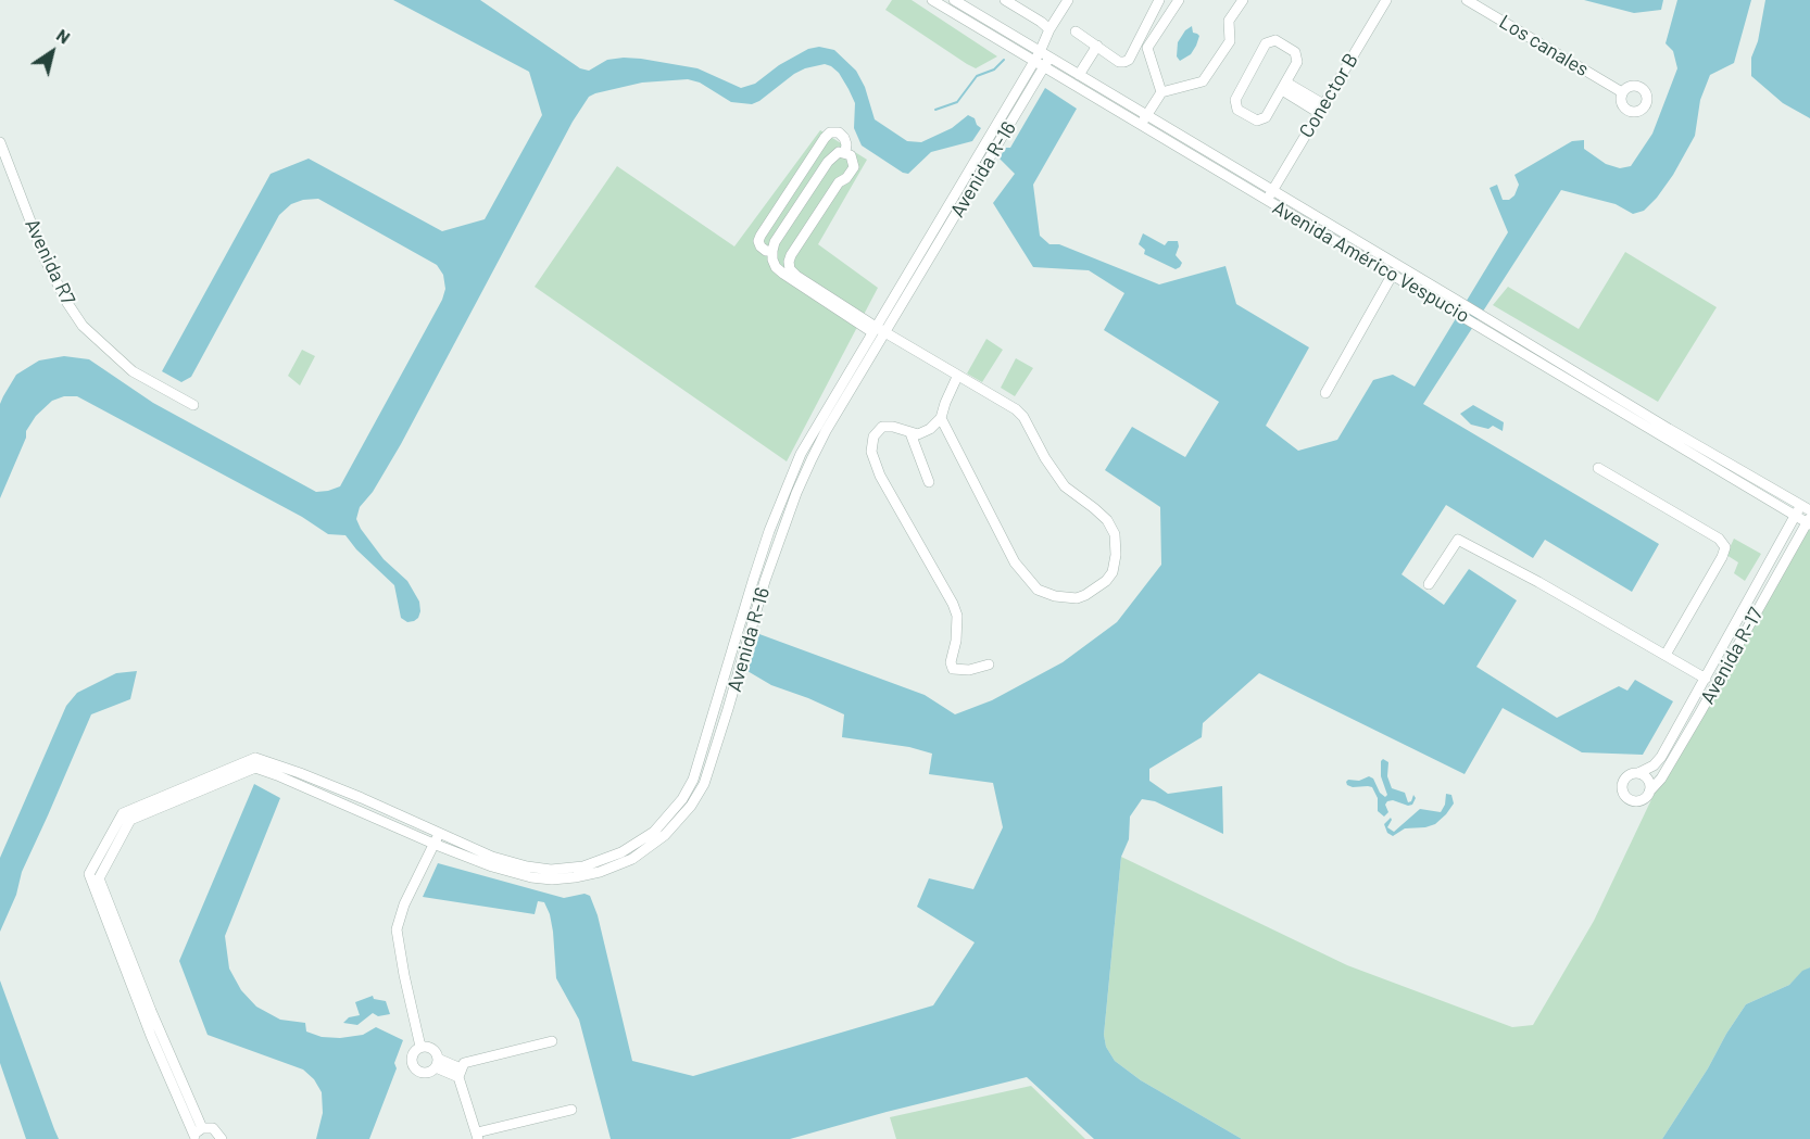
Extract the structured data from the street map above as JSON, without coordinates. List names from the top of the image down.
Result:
{
  "streets": {
    "street": [
      "Los canales",
      "Conector B",
      "Avenida R-16",
      "Avenida R7",
      "Avenida Américo Vespucio",
      "Avenida R-17"
    ]
  },
  "crossings": [
    ["Conector B", "Avenida Américo Vespucio"],
    ["Avenida R-16", "Avenida Américo Vespucio"],
    ["Avenida Américo Vespucio", "Avenida R-17"]
  ],
  "north": "top right"
}
